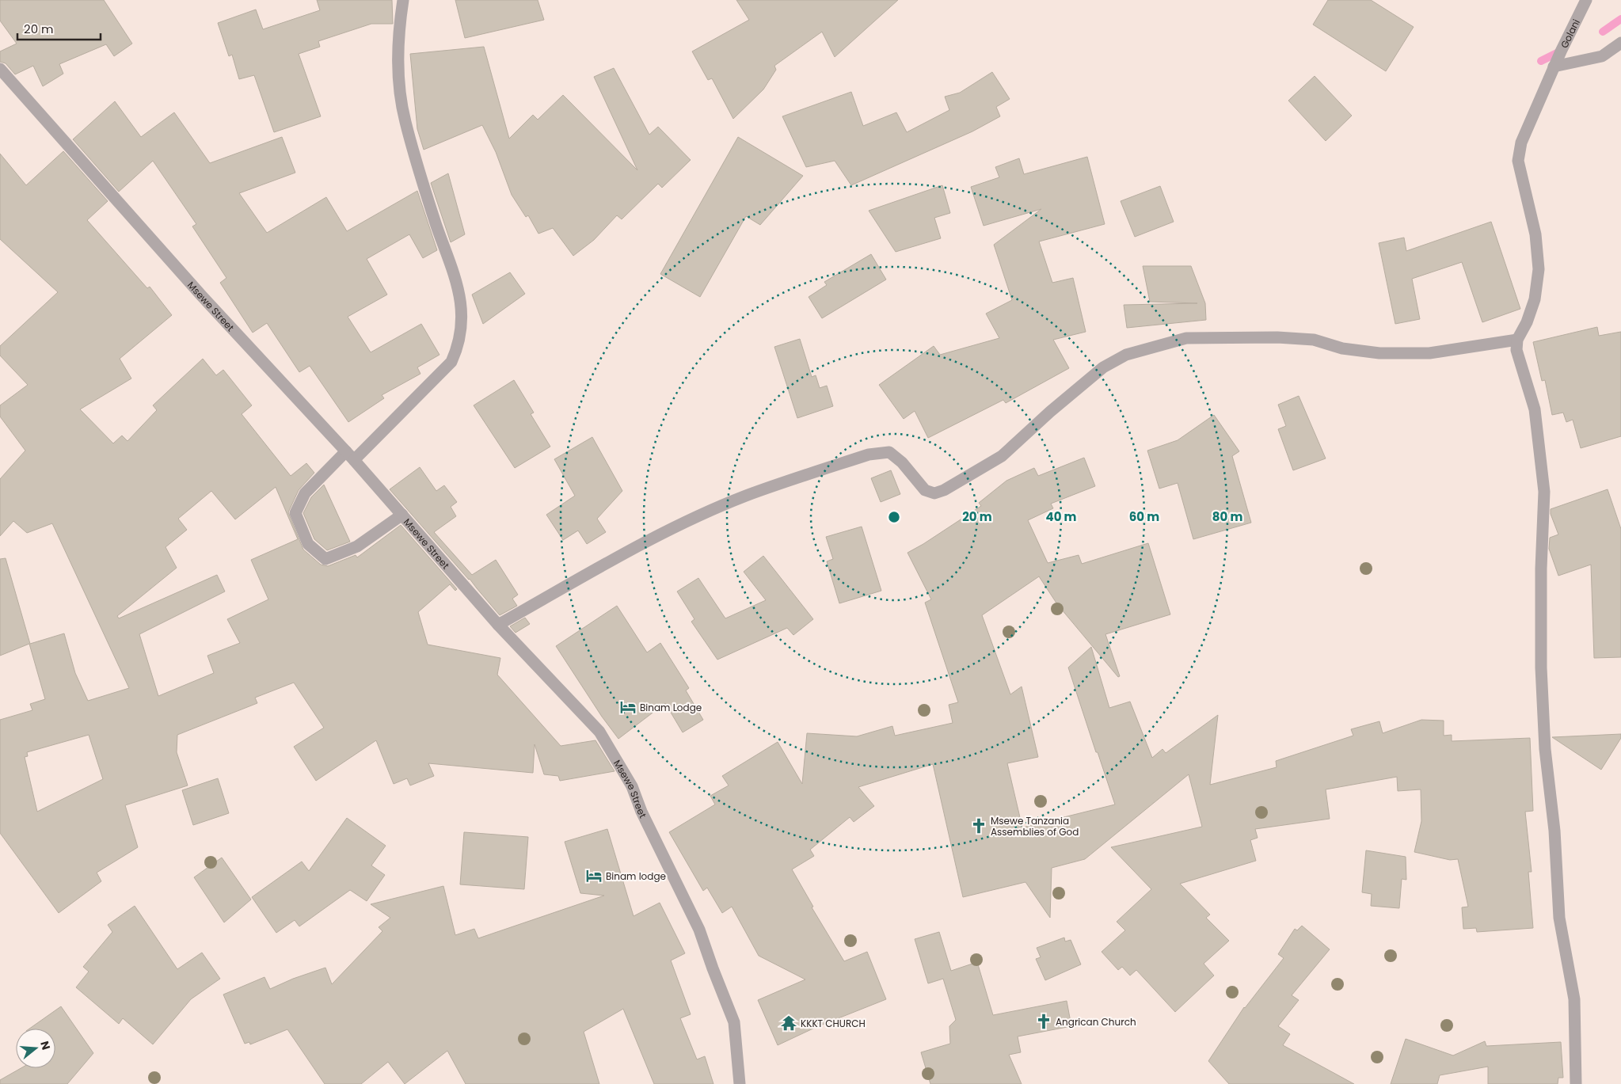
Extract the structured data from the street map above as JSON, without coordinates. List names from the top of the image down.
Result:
{
  "streets": {
    "street": ["Golani", "Msewe Street"]
  },
  "places": {
    "hotel": ["Binam Lodge", "Binam lodge"],
    "church": ["Msewe Tanzania Assemblies of God", "Angrican Church"],
    "temple": ["KKKT CHURCH"]
  },
  "scale_bar": "20 m",
  "north": "right",
  "rings": [
    "20 m",
    "40 m",
    "60 m",
    "80 m"
  ]
}
